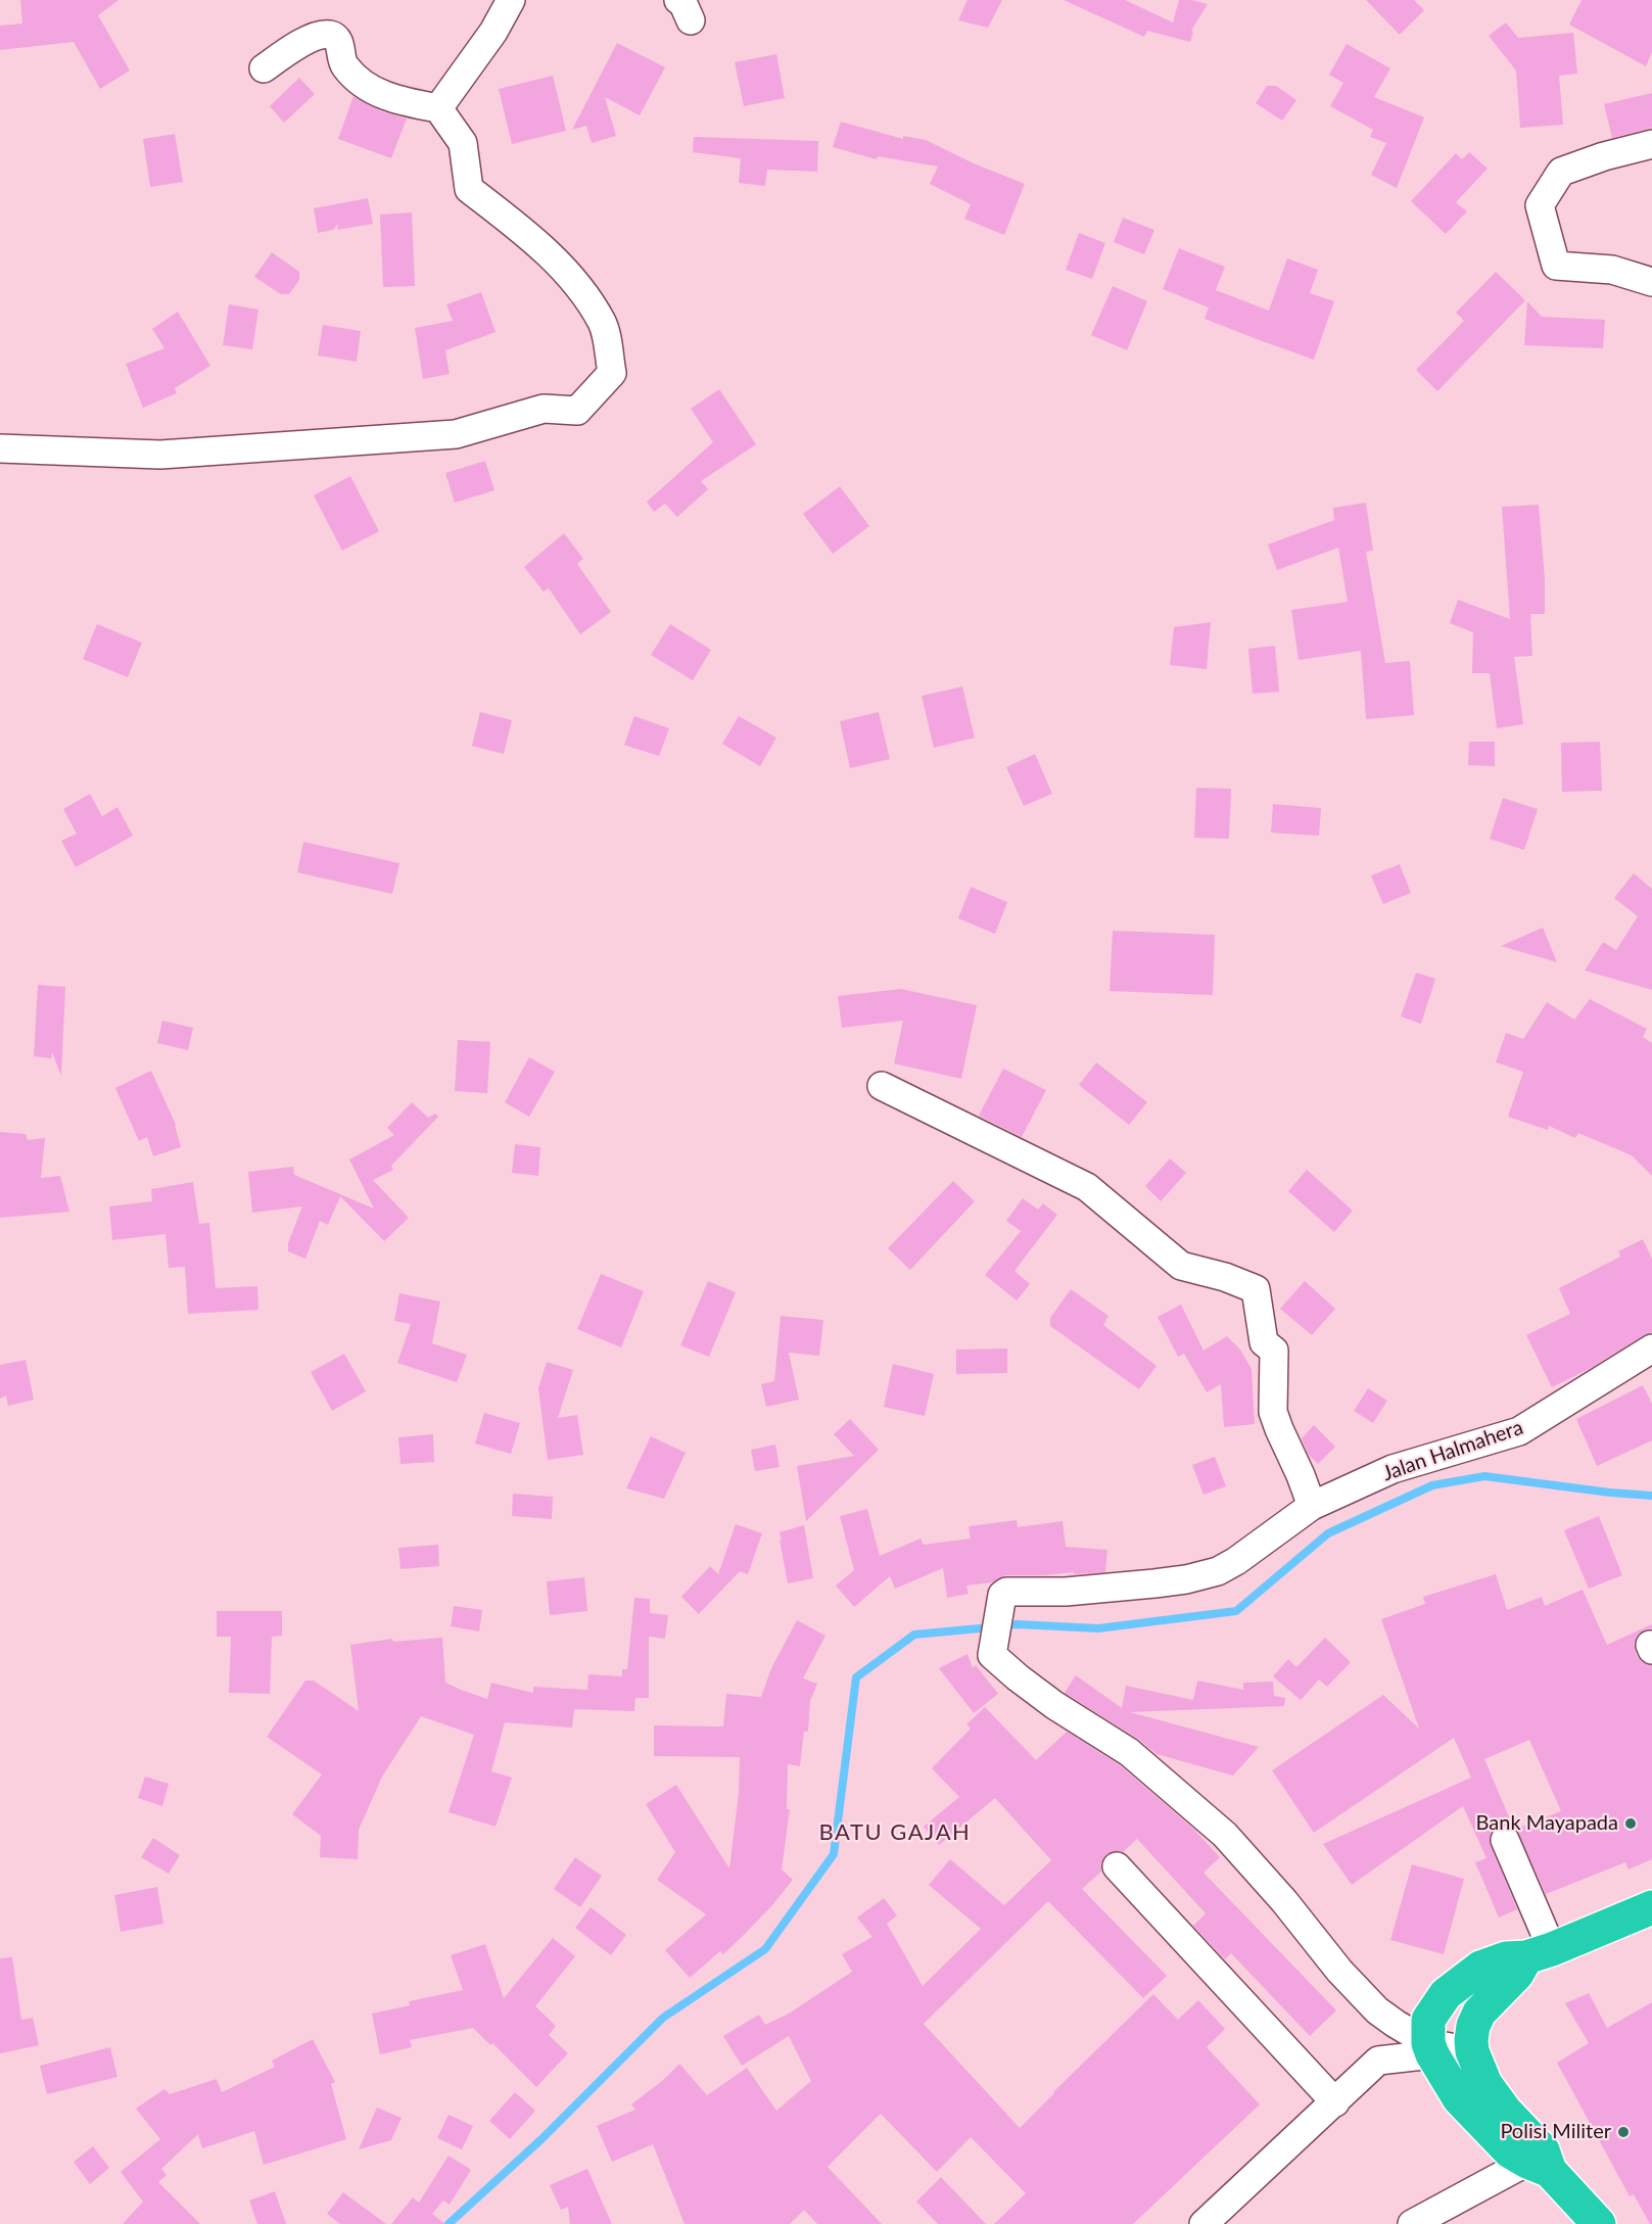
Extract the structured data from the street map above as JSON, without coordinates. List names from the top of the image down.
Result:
{
  "streets": {
    "street": ["Jalan Halmahera"]
  },
  "districts": ["BATU GAJAH"],
  "places": ["Bank Mayapada", "Polisi Militer"]
}
